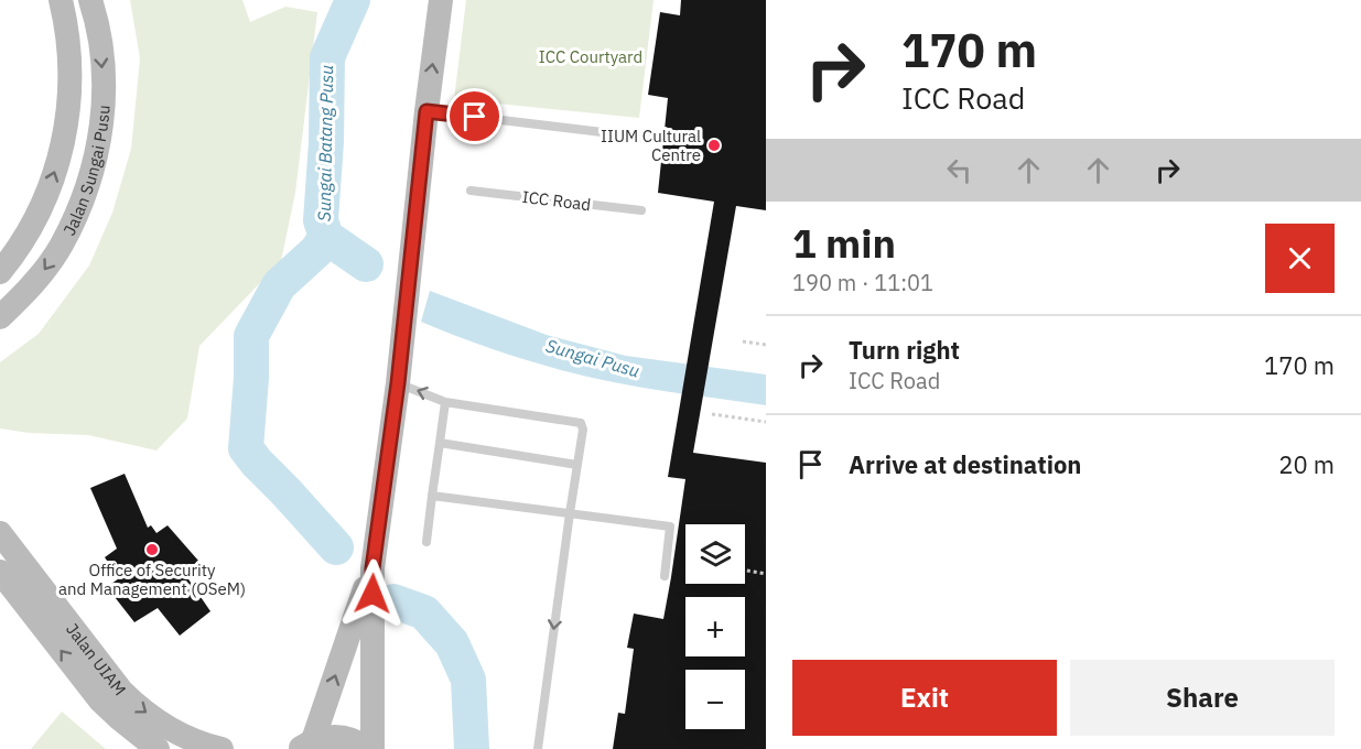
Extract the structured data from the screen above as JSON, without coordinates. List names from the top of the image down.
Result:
{
  "streets": {
    "street": ["Jalan Sungai Pusu", "Jalan UIAM"],
    "lane": ["ICC Road"]
  },
  "water": ["Sungai Batang Pusu", "Sungai Pusu"],
  "parks": ["ICC Courtyard"],
  "places": ["IIUM Cultural Centre", "Office of Security and Management (OSeM)"],
  "page": {
    "turn": ["170 m", "ICC Road"],
    "heading": ["1 min", "190 m · 11:01"],
    "list": [
      {
        "name": "Turn right",
        "note": "ICC Road",
        "value": "170 m"
      },
      {
        "name": "Arrive at destination",
        "value": "20 m"
      }
    ],
    "map_buttons": ["+", "−"],
    "buttons": ["Exit", "Share"]
  }
}
